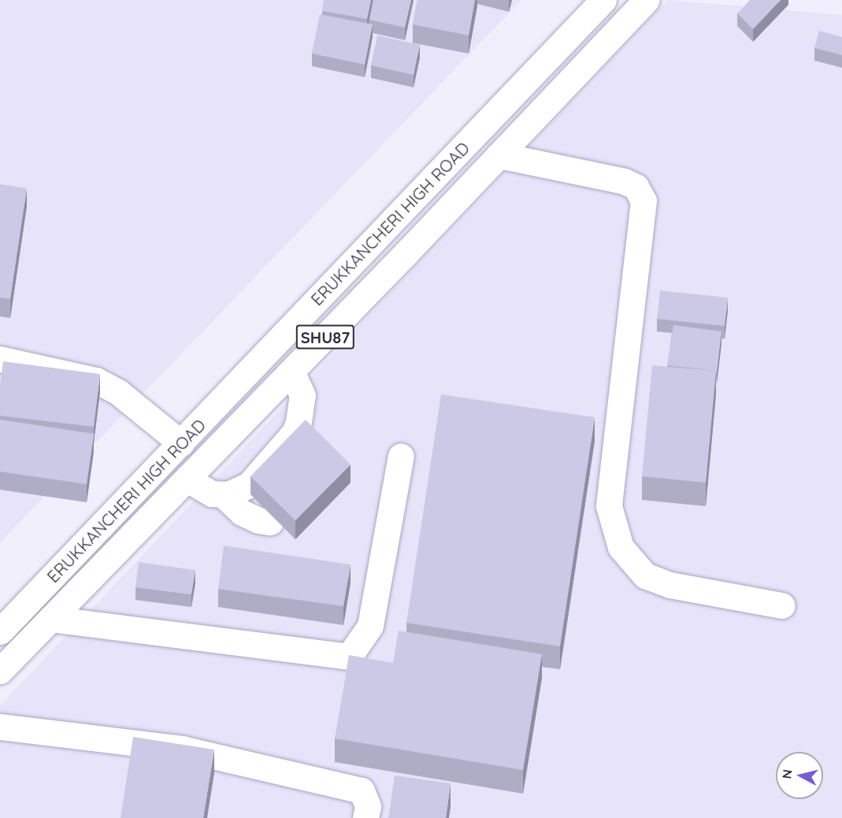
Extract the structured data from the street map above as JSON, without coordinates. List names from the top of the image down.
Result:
{
  "streets": {
    "main road": ["ERUKKANCHERI HIGH ROAD", "SHU87"]
  },
  "north": "left"
}
